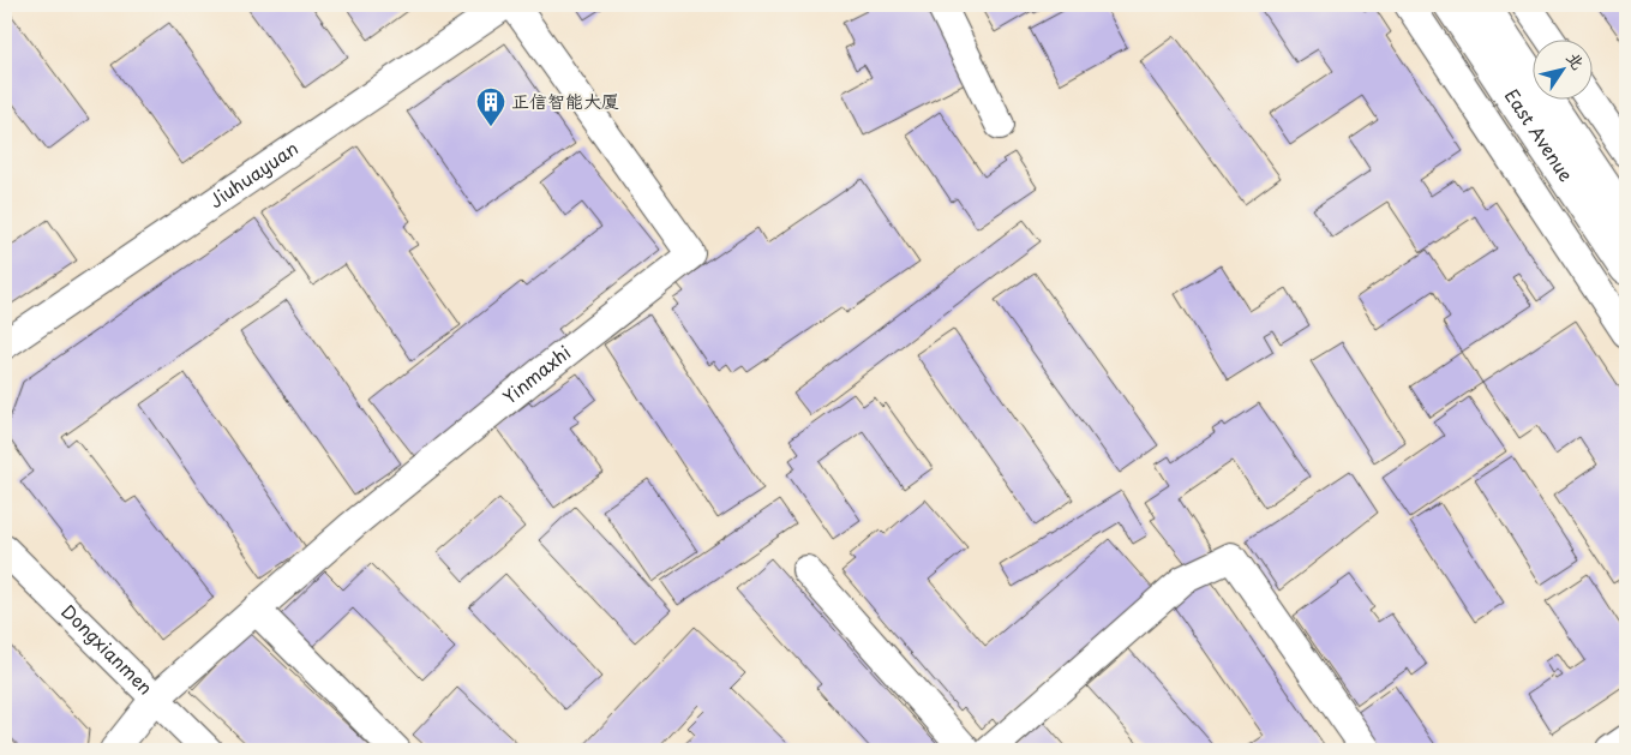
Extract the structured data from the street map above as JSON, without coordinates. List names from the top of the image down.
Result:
{
  "streets": {
    "main road": ["East Avenue"],
    "street": ["Jiuhuayuan", "Yinmaxhi", "Dongxianmen"]
  },
  "crossings": [
    ["Yinmaxhi", "Dongxianmen"]
  ],
  "places": {
    "building": ["正信智能大厦"]
  },
  "north": "top right"
}
